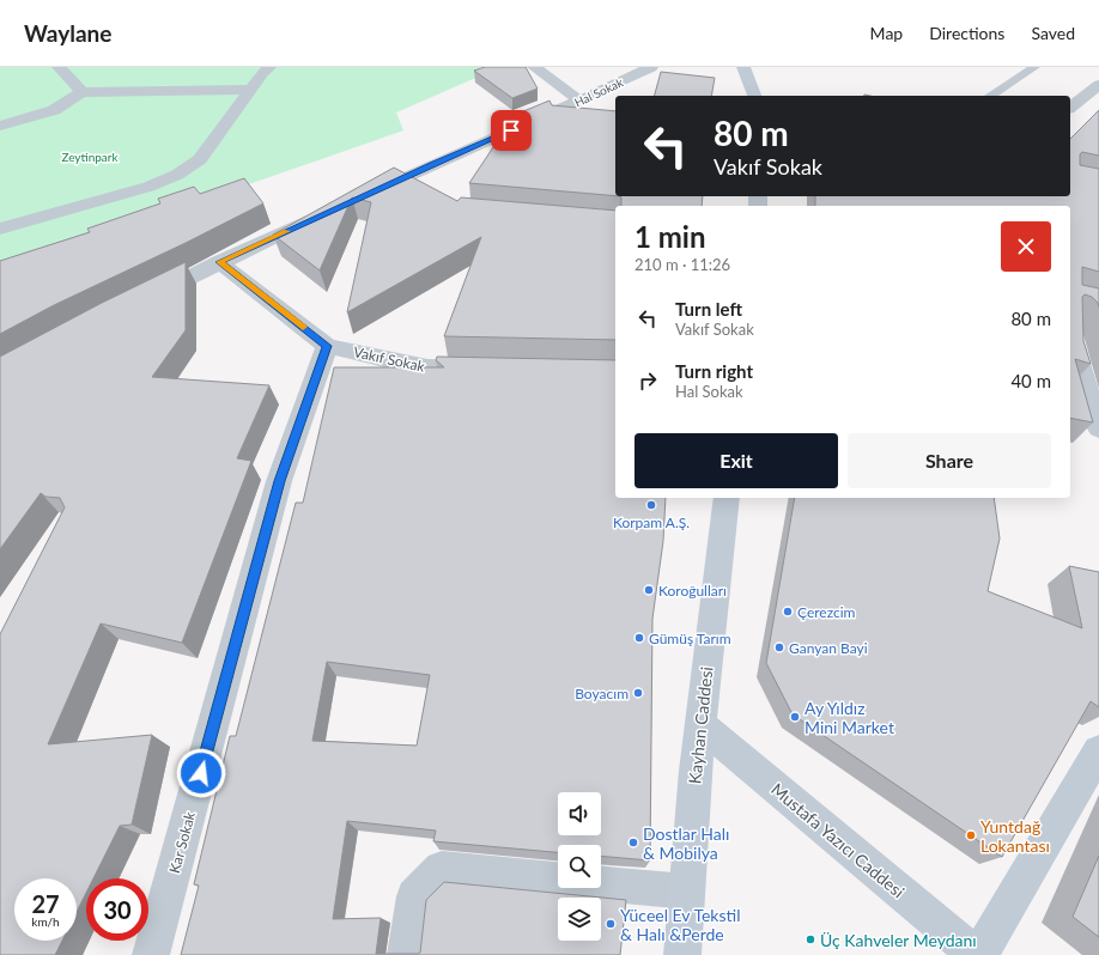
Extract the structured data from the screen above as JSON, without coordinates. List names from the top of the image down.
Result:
{
  "streets": {
    "main road": ["Kayhan Caddesi", "Mustafa Yazıcı Caddesi"],
    "street": ["Hal Sokak", "Vakıf Sokak", "Kar Sokak"]
  },
  "crossings": [
    ["Vakıf Sokak", "Kar Sokak"],
    ["Kayhan Caddesi", "Mustafa Yazıcı Caddesi"]
  ],
  "parks": ["Zeytinpark"],
  "places": [
    "Korpam A.Ş.",
    "Koroğulları",
    "Çerezcim",
    "Gümüş Tarım",
    "Ganyan Bayi",
    "Boyacım",
    "Ay Yıldız Mini Market",
    "Yuntdağ Lokantası",
    "Dostlar Halı & Mobilya",
    "Yüceel Ev Tekstil & Halı &Perde",
    "Üç Kahveler Meydanı"
  ],
  "page": {
    "header": "Waylane",
    "nav": ["Map", "Directions", "Saved"],
    "turn": ["80 m", "Vakıf Sokak"],
    "heading": ["1 min", "210 m · 11:26"],
    "list": [
      {
        "name": "Turn left",
        "note": "Vakıf Sokak",
        "value": "80 m"
      },
      {
        "name": "Turn right",
        "note": "Hal Sokak",
        "value": "40 m"
      }
    ],
    "buttons": ["Exit", "Share"],
    "speed": "27 km/h",
    "limit": "30"
  }
}
